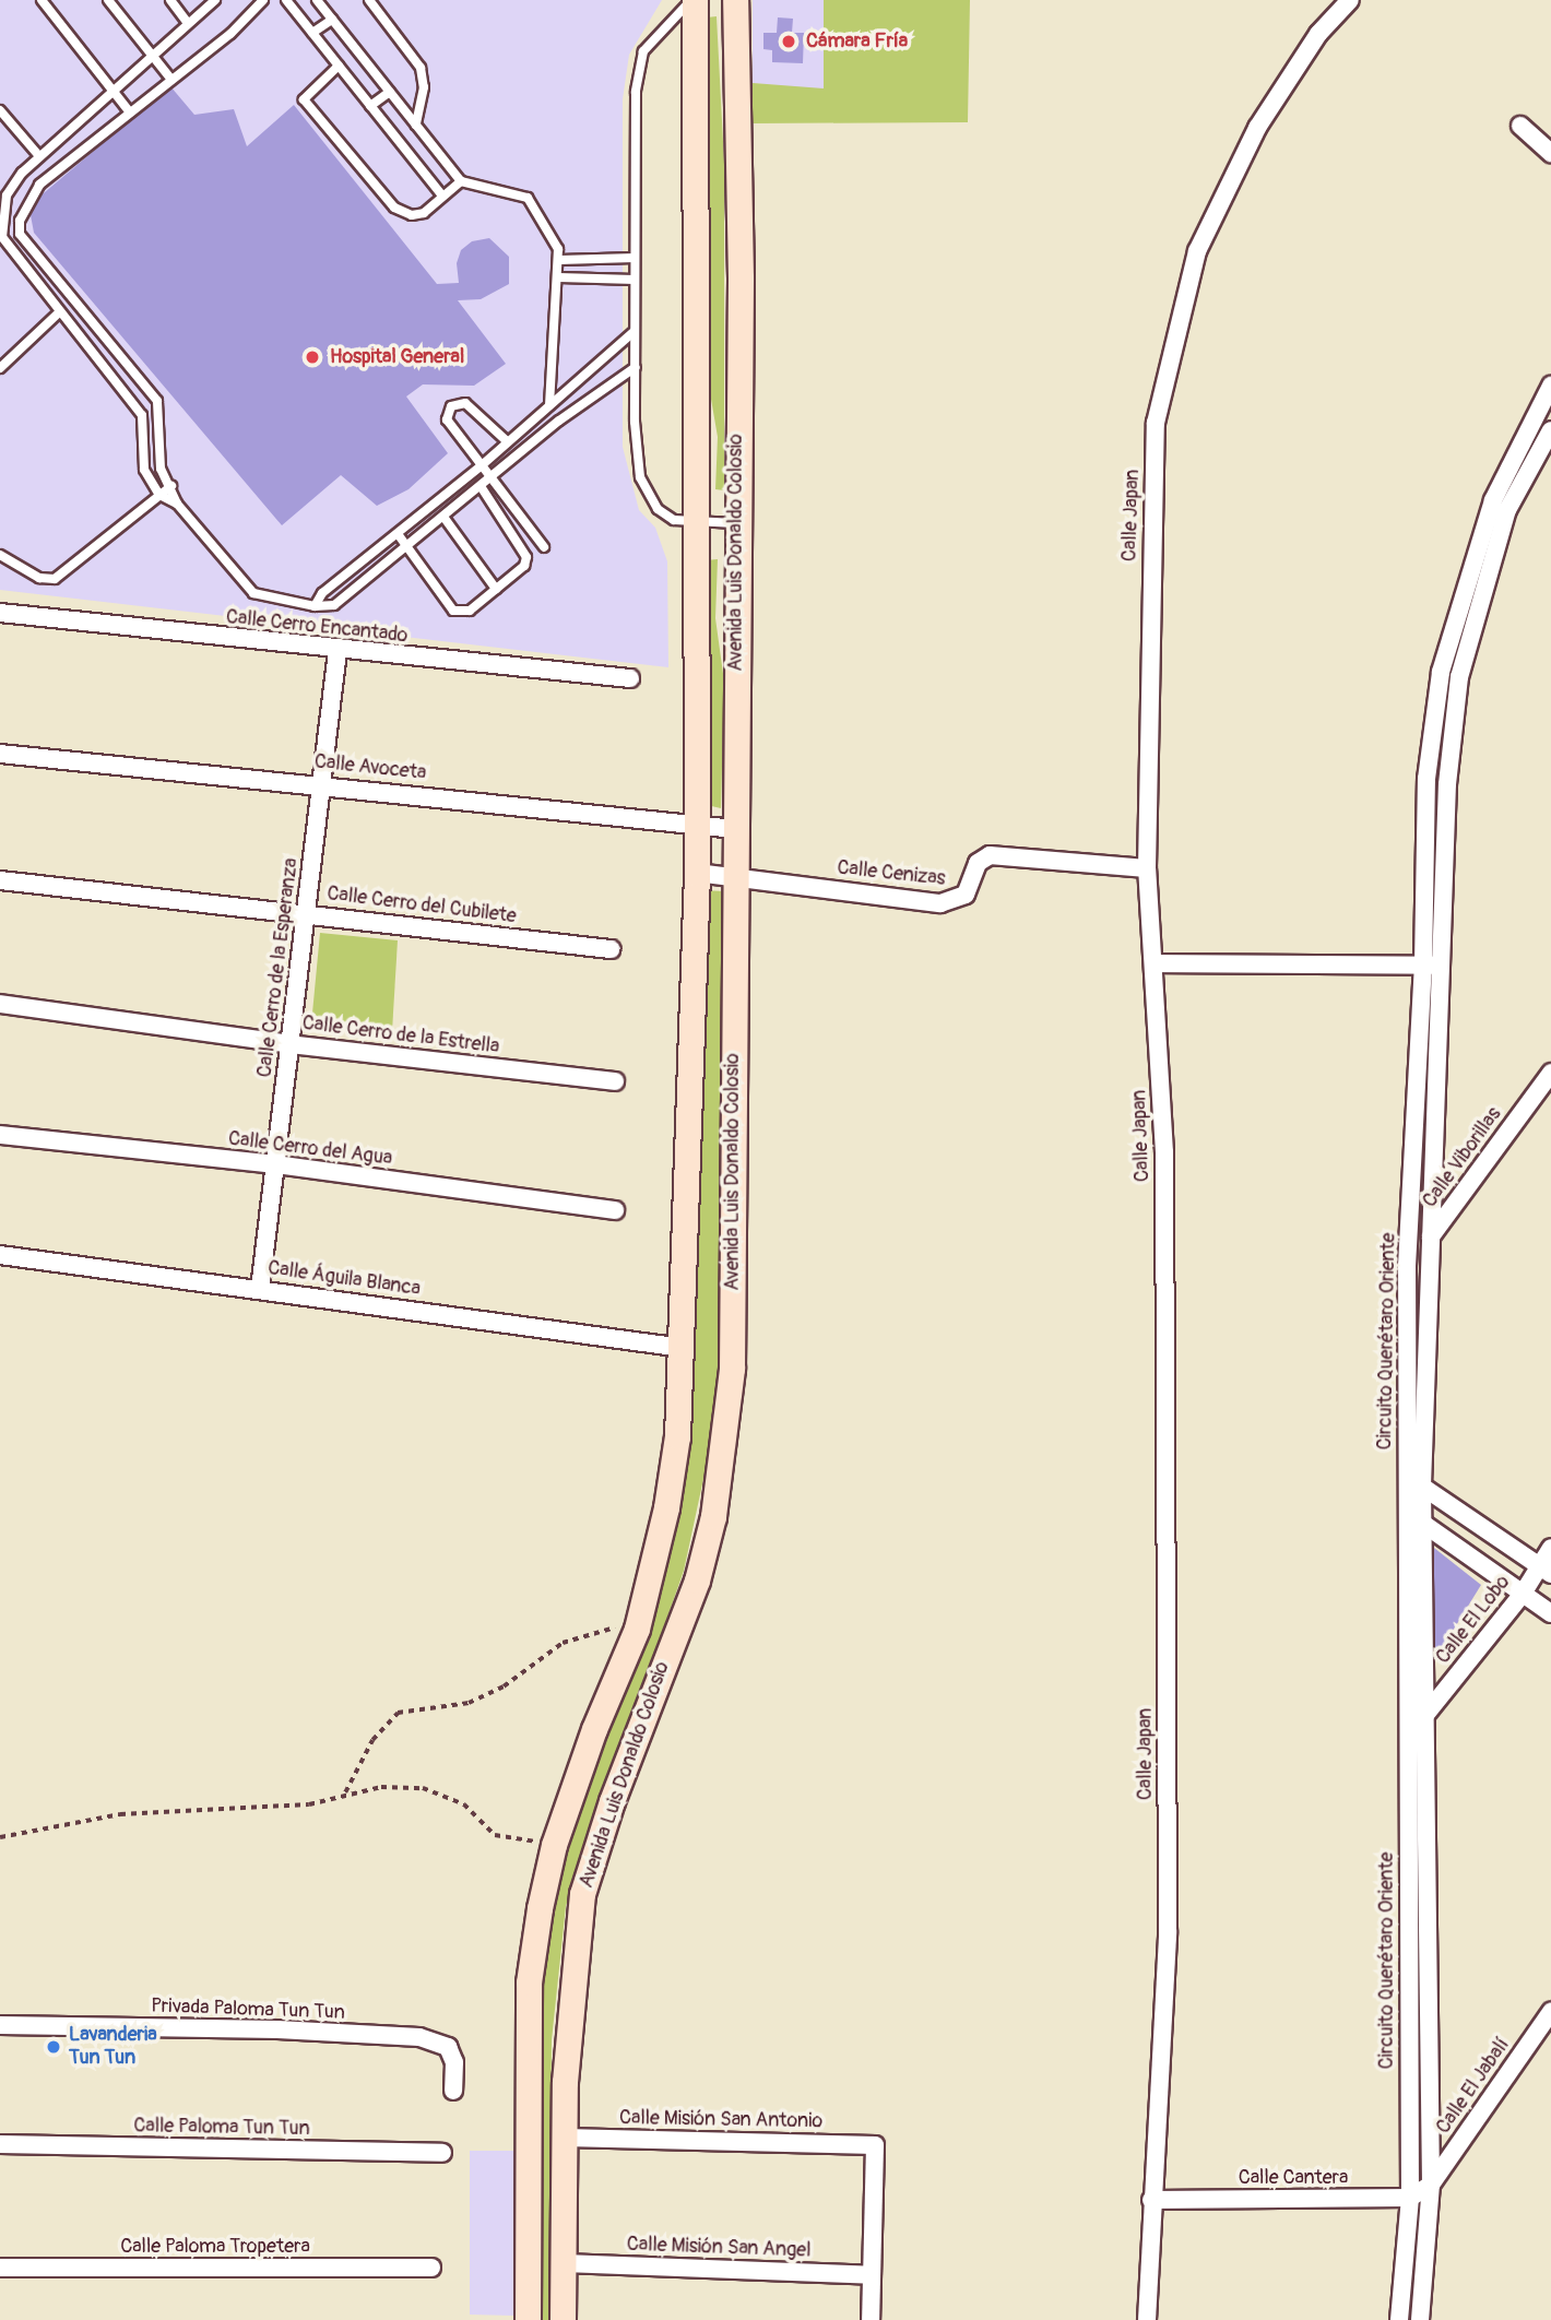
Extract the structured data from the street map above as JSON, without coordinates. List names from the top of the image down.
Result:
{
  "streets": {
    "street": [
      "Calle Japan",
      "Avenida Luis Donaldo Colosio",
      "Calle Cerro Encantado",
      "Calle Avoceta",
      "Calle Cenizas",
      "Calle Cerro del Cubilete",
      "Calle Cerro de la Esperanza",
      "Calle Cerro de la Estrella",
      "Calle Cerro del Agua",
      "Calle Viborillas",
      "Calle Águila Blanca",
      "Circuito Querétaro Oriente",
      "Calle El Lobo",
      "Privada Paloma Tun Tun",
      "Calle El Jabalí",
      "Calle Misión San Antonio",
      "Calle Paloma Tun Tun",
      "Calle Cantera",
      "Calle Paloma Tropetera",
      "Calle Misión San Angel"
    ]
  },
  "crossings": [
    ["Calle Japan", "Calle Cenizas"],
    ["Calle Japan", "Calle Cantera"],
    ["Avenida Luis Donaldo Colosio", "Calle Avoceta"],
    ["Avenida Luis Donaldo Colosio", "Calle Cenizas"],
    ["Avenida Luis Donaldo Colosio", "Calle Águila Blanca"],
    ["Avenida Luis Donaldo Colosio", "Calle Misión San Antonio"],
    ["Avenida Luis Donaldo Colosio", "Calle Misión San Angel"],
    ["Calle Cerro Encantado", "Calle Cerro de la Esperanza"],
    ["Calle Avoceta", "Calle Cerro de la Esperanza"],
    ["Calle Cerro del Cubilete", "Calle Cerro de la Esperanza"],
    ["Calle Cerro de la Esperanza", "Calle Cerro de la Estrella"],
    ["Calle Cerro de la Esperanza", "Calle Cerro del Agua"],
    ["Calle Cerro de la Esperanza", "Calle Águila Blanca"],
    ["Calle Viborillas", "Circuito Querétaro Oriente"],
    ["Circuito Querétaro Oriente", "Calle El Lobo"],
    ["Circuito Querétaro Oriente", "Calle El Jabalí"],
    ["Circuito Querétaro Oriente", "Calle Cantera"],
    ["Calle Misión San Antonio", "Calle Misión San Angel"]
  ],
  "places": ["Cámara Fría", "Hospital General", "Lavanderia Tun Tun"]
}
